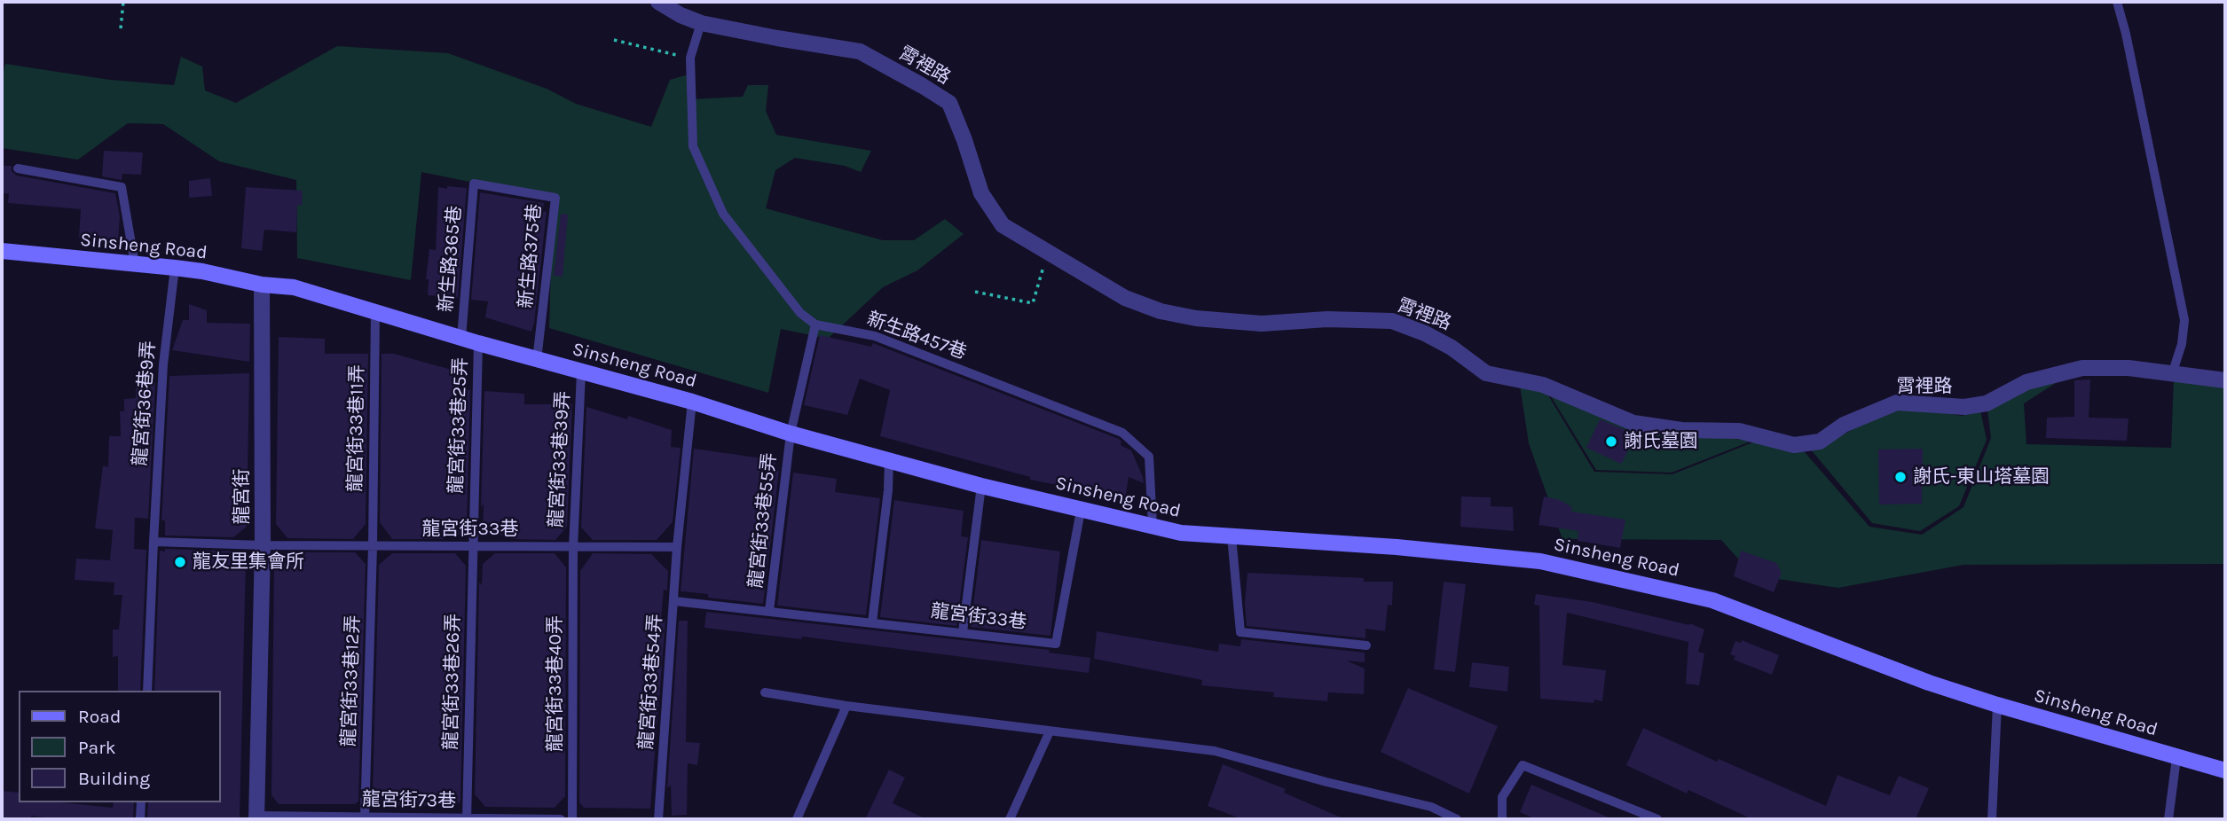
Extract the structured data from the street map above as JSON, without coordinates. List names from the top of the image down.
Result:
{
  "streets": {
    "street": ["霄裡路", "Sinsheng Road", "龍宮街"],
    "lane": [
      "新生路375巷",
      "新生路365巷",
      "新生路457巷",
      "龍宮街36巷9弄",
      "龍宮街33巷25弄",
      "龍宮街33巷11弄",
      "龍宮街33巷39弄",
      "龍宮街33巷55弄",
      "龍宮街33巷",
      "龍宮街33巷12弄",
      "龍宮街33巷26弄",
      "龍宮街33巷54弄",
      "龍宮街33巷40弄",
      "龍宮街73巷"
    ]
  },
  "crossings": [
    ["Sinsheng Road", "新生路375巷"],
    ["Sinsheng Road", "新生路365巷"],
    ["Sinsheng Road", "新生路457巷"],
    ["Sinsheng Road", "龍宮街36巷9弄"],
    ["Sinsheng Road", "龍宮街33巷25弄"],
    ["Sinsheng Road", "龍宮街33巷11弄"],
    ["Sinsheng Road", "龍宮街33巷39弄"],
    ["Sinsheng Road", "龍宮街"],
    ["Sinsheng Road", "龍宮街33巷55弄"],
    ["Sinsheng Road", "龍宮街33巷"],
    ["Sinsheng Road", "龍宮街33巷54弄"],
    ["新生路375巷", "新生路365巷"],
    ["新生路457巷", "龍宮街33巷55弄"],
    ["龍宮街36巷9弄", "龍宮街33巷"],
    ["龍宮街33巷25弄", "龍宮街33巷"],
    ["龍宮街33巷25弄", "龍宮街33巷26弄"],
    ["龍宮街33巷11弄", "龍宮街33巷"],
    ["龍宮街33巷11弄", "龍宮街33巷12弄"],
    ["龍宮街33巷39弄", "龍宮街33巷"],
    ["龍宮街33巷39弄", "龍宮街33巷40弄"],
    ["龍宮街", "龍宮街33巷"],
    ["龍宮街", "龍宮街73巷"],
    ["龍宮街33巷55弄", "龍宮街33巷"],
    ["龍宮街33巷", "龍宮街33巷12弄"],
    ["龍宮街33巷", "龍宮街33巷26弄"],
    ["龍宮街33巷", "龍宮街33巷54弄"],
    ["龍宮街33巷", "龍宮街33巷40弄"],
    ["龍宮街33巷12弄", "龍宮街73巷"],
    ["龍宮街33巷26弄", "龍宮街73巷"]
  ],
  "places": ["謝氏墓園", "謝氏-東山塔墓園", "龍友里集會所"],
  "legend": ["Road", "Park", "Building"]
}
